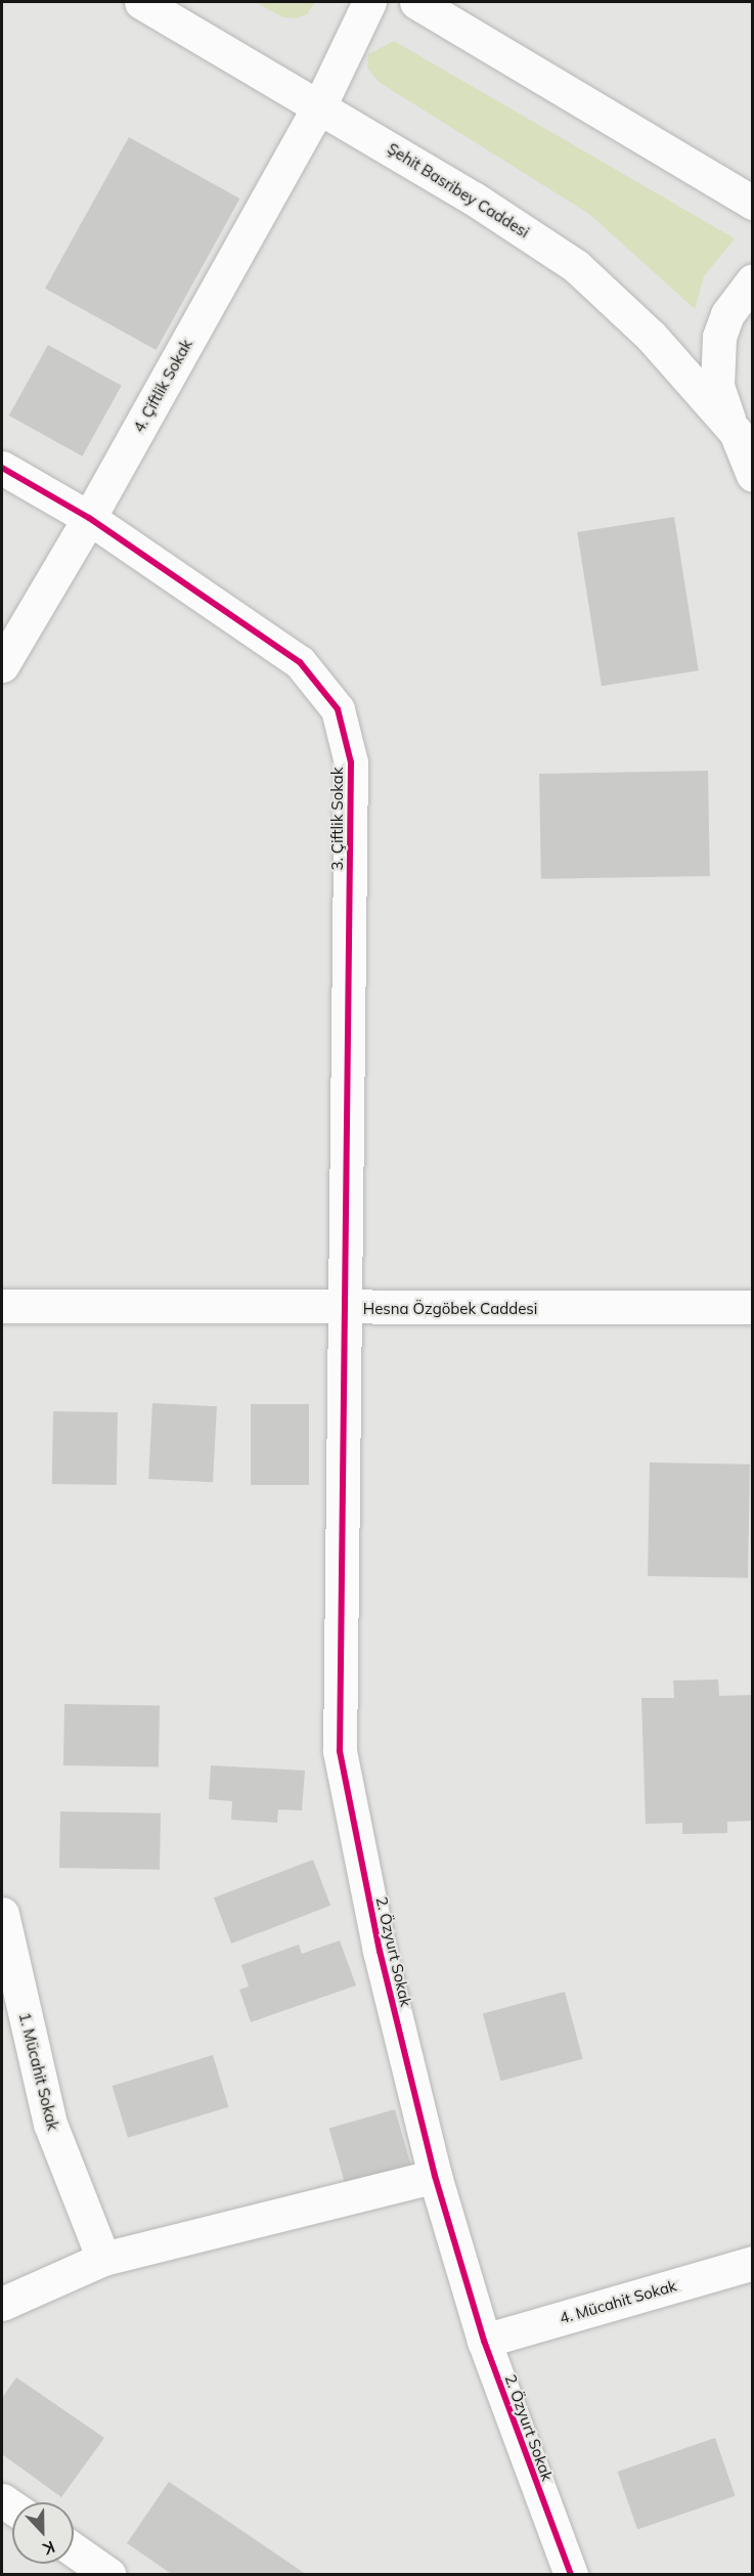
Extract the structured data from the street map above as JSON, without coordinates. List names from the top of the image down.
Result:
{
  "streets": {
    "street": [
      "Şehit Basribey Caddesi",
      "4. Çiftlik Sokak",
      "3. Çiftlik Sokak",
      "Hesna Özgöbek Caddesi",
      "2. Özyurt Sokak",
      "1. Mücahit Sokak",
      "4. Mücahit Sokak"
    ]
  },
  "crossings": [
    ["Şehit Basribey Caddesi", "4. Çiftlik Sokak"],
    ["4. Çiftlik Sokak", "3. Çiftlik Sokak"],
    ["3. Çiftlik Sokak", "Hesna Özgöbek Caddesi"],
    ["3. Çiftlik Sokak", "2. Özyurt Sokak"],
    ["Hesna Özgöbek Caddesi", "2. Özyurt Sokak"],
    ["2. Özyurt Sokak", "4. Mücahit Sokak"]
  ],
  "north": "bottom"
}
